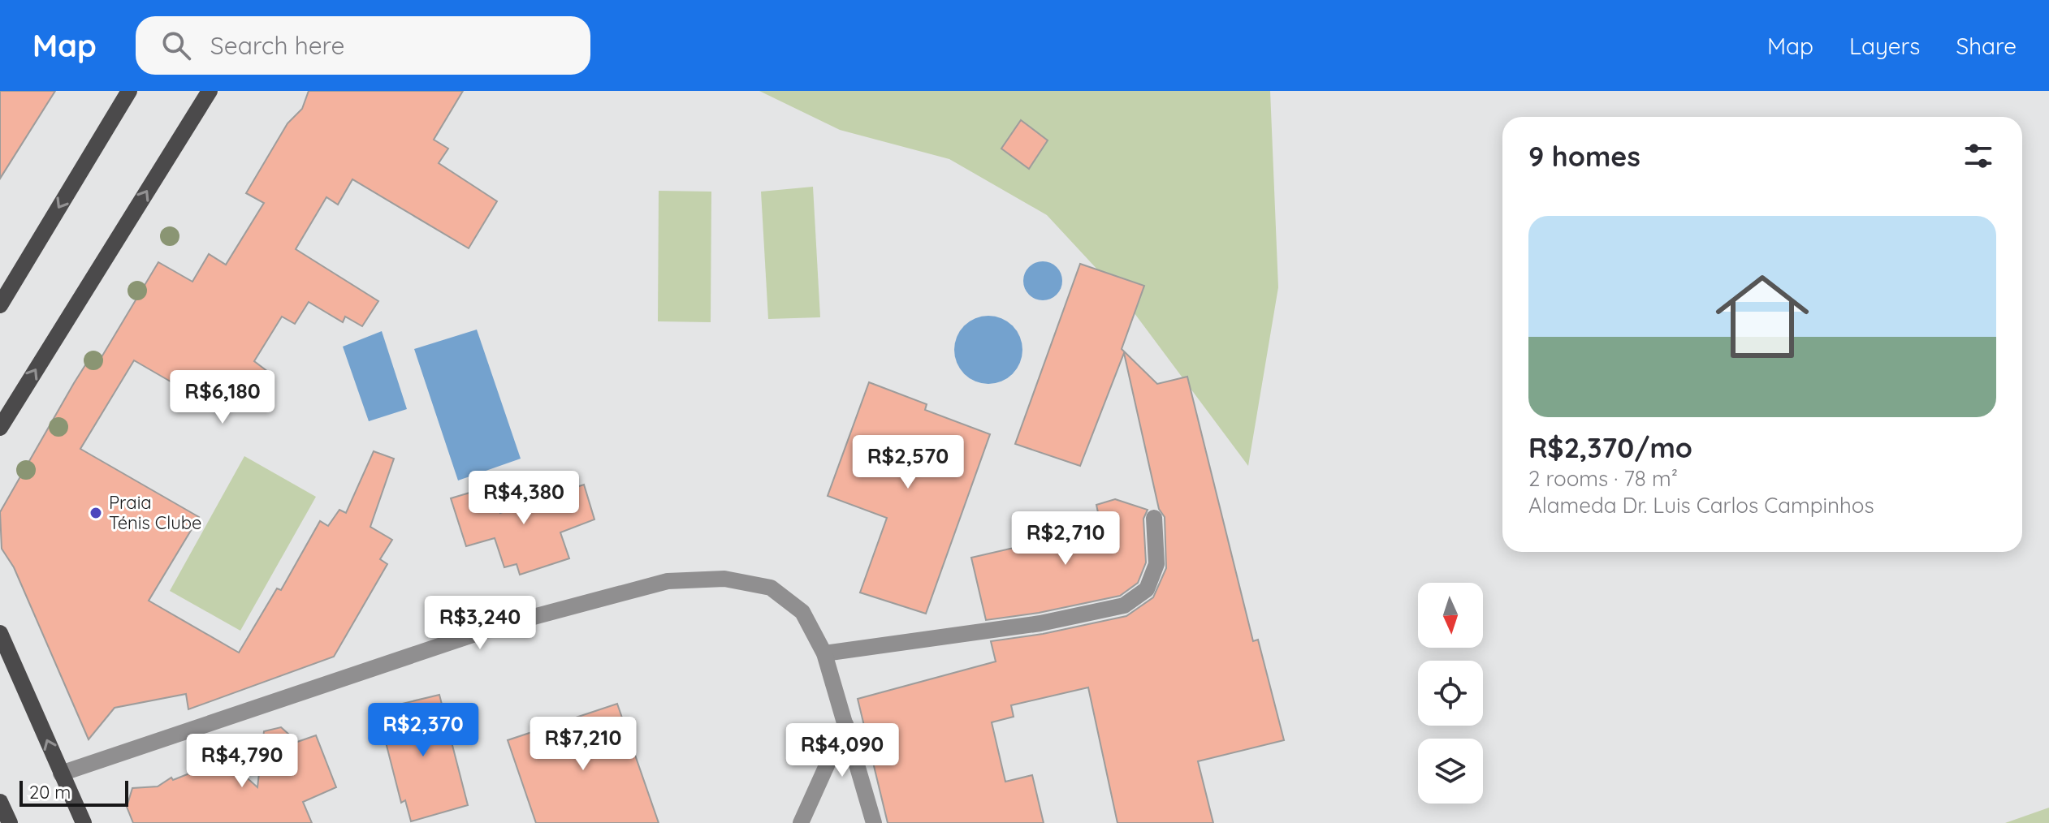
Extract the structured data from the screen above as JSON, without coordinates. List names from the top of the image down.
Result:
{
  "places": ["Praia Ténis Clube"],
  "scale_bar": "20 m",
  "north": "bottom",
  "page": {
    "header": "Map",
    "search": "Search here",
    "nav": ["Map", "Layers", "Share"],
    "heading": "9 homes",
    "list": [
      {
        "name": "R$2,370/mo",
        "note": "2 rooms · 78 m² · Alameda Dr. Luis Carlos Campinhos"
      }
    ],
    "price": [
      "R$6,180",
      "R$2,570",
      "R$4,380",
      "R$2,710",
      "R$3,240",
      "R$2,370",
      "R$7,210",
      "R$4,090",
      "R$4,790"
    ],
    "scale": "20 m"
  }
}
